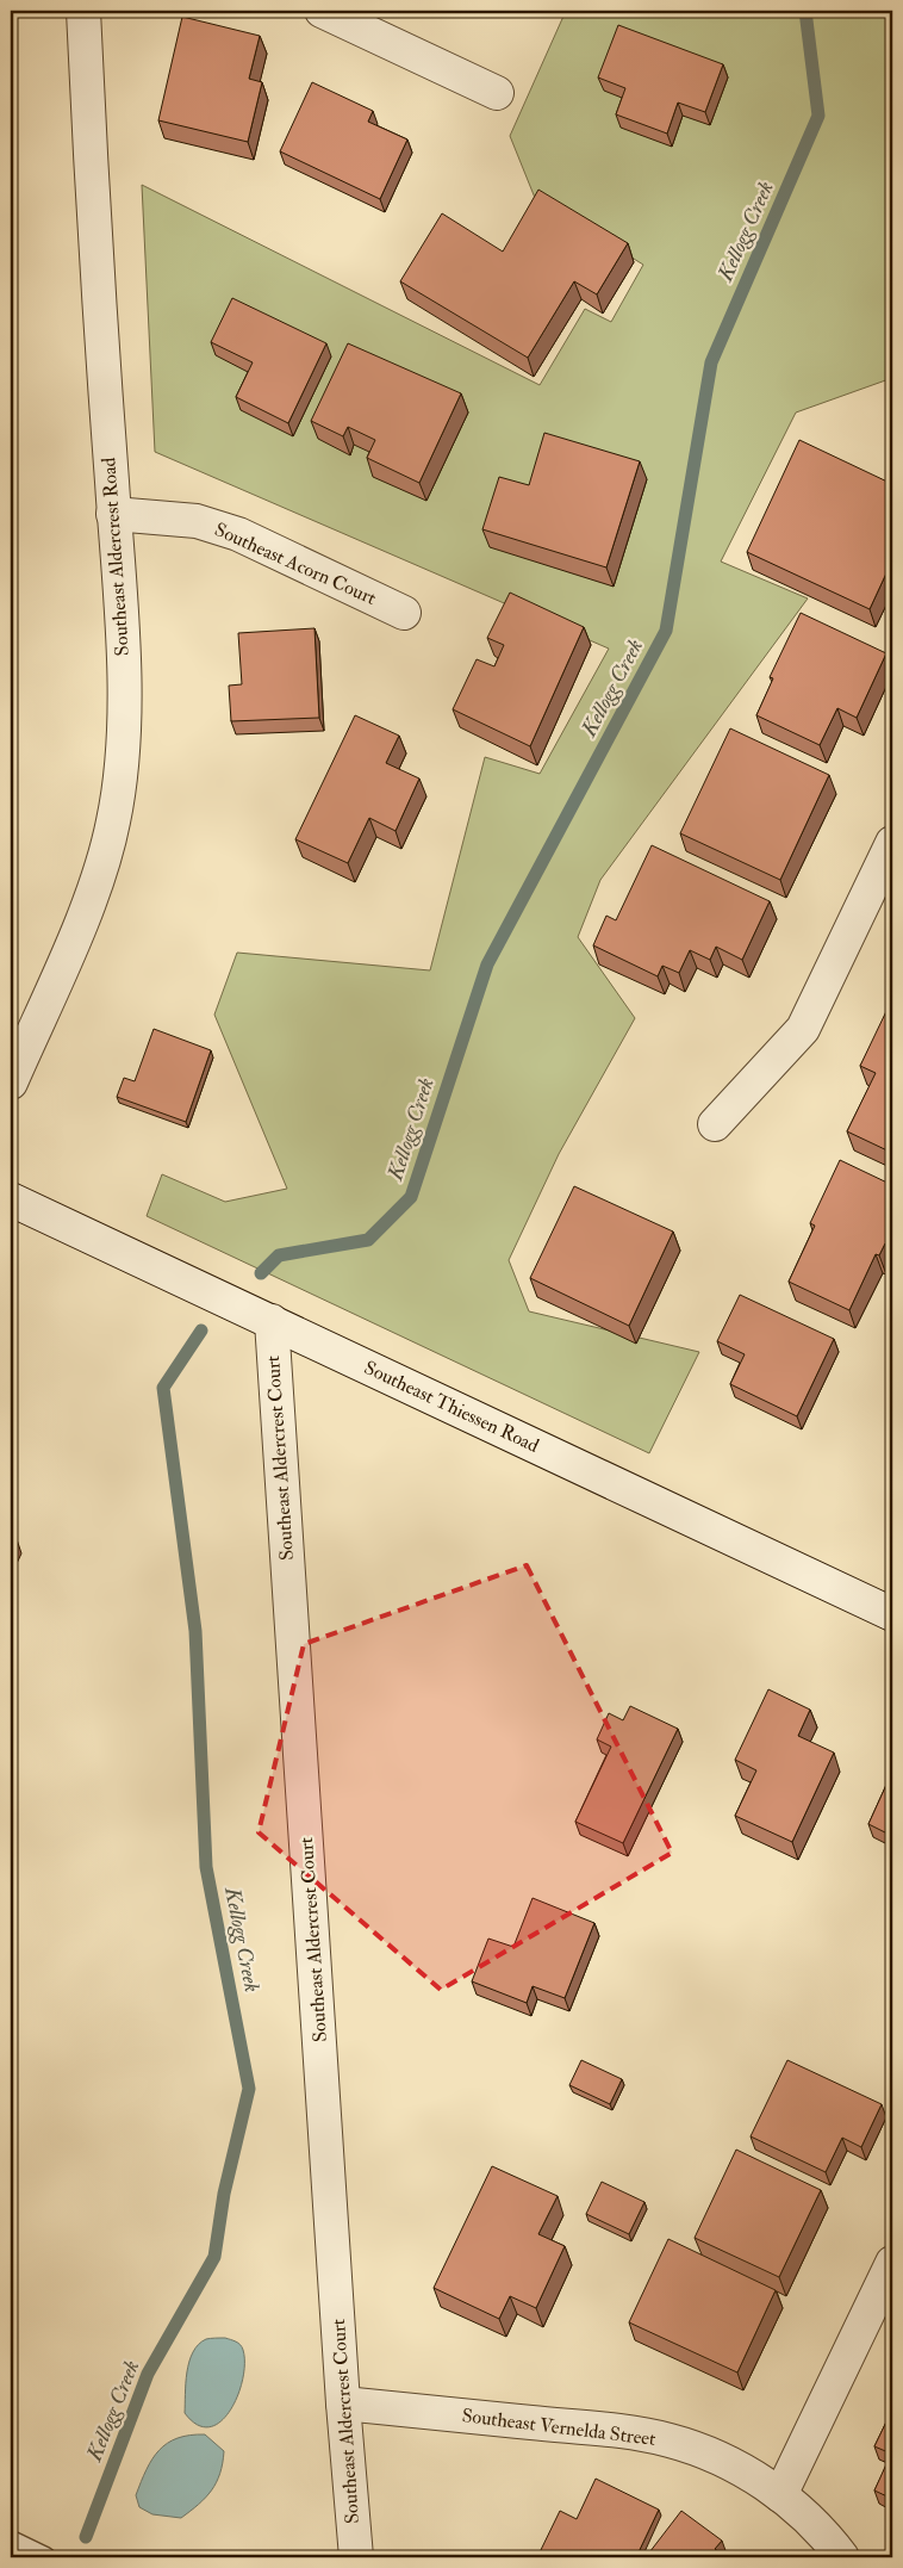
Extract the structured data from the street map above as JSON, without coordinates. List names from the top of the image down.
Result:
{
  "streets": {
    "street": [
      "Southeast Aldercrest Road",
      "Southeast Acorn Court",
      "Southeast Thiessen Road",
      "Southeast Aldercrest Court",
      "Southeast Vernelda Street"
    ]
  },
  "crossings": [
    ["Southeast Aldercrest Road", "Southeast Acorn Court"],
    ["Southeast Thiessen Road", "Southeast Aldercrest Court"],
    ["Southeast Aldercrest Court", "Southeast Vernelda Street"]
  ],
  "water": ["Kellogg Creek"]
}
